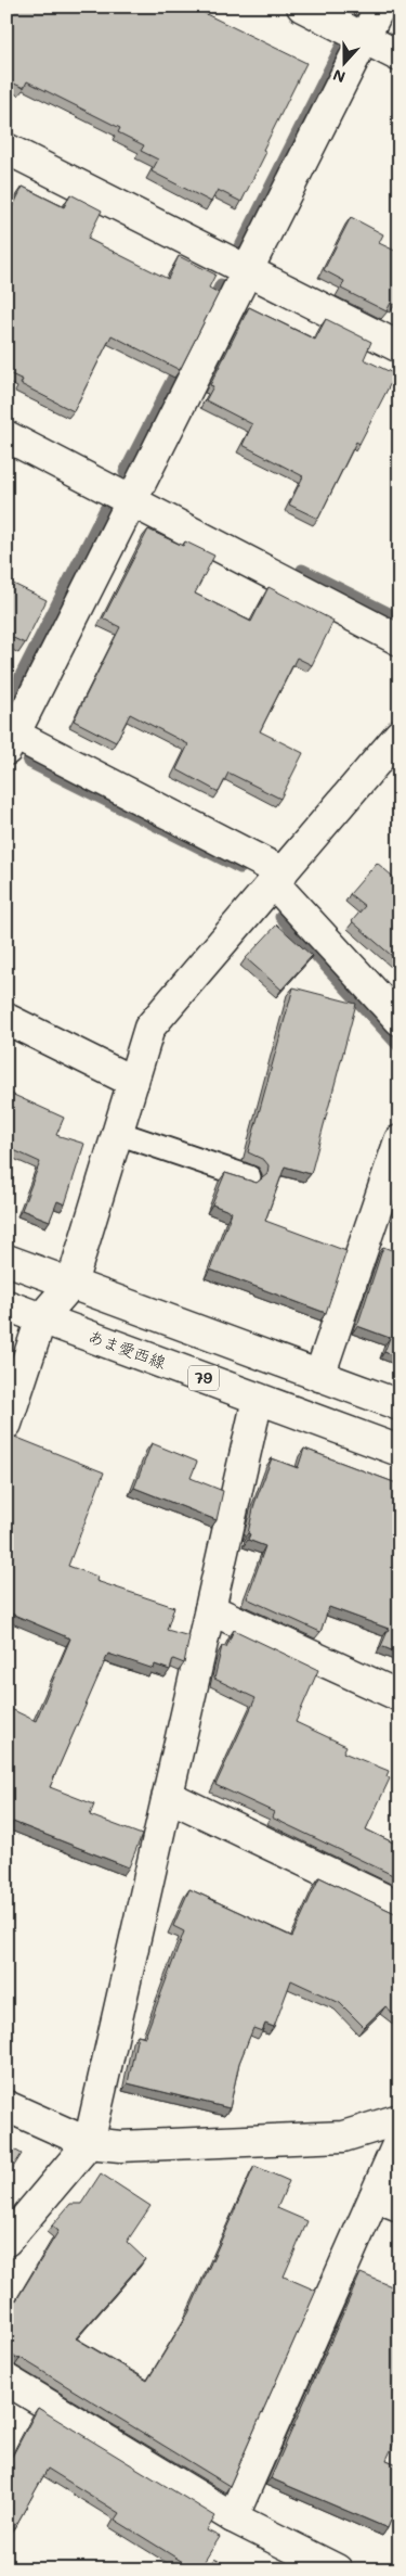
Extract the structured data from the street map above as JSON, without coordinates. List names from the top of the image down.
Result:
{
  "streets": {
    "street": ["あま愛西線", "79"]
  },
  "north": "bottom"
}
